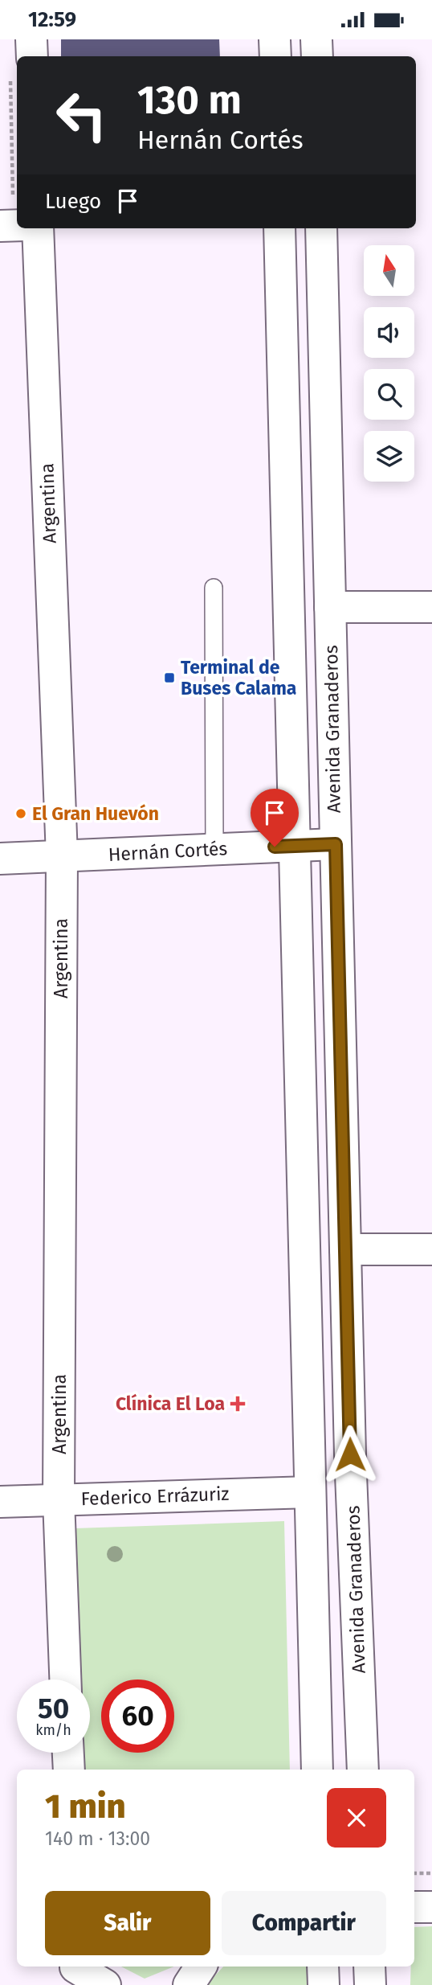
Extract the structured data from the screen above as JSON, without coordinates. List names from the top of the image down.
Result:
{
  "streets": {
    "main road": [
      "Argentina",
      "Avenida Granaderos",
      "Hernán Cortés",
      "Federico Errázuriz"
    ]
  },
  "crossings": [
    ["Argentina", "Hernán Cortés"],
    ["Argentina", "Federico Errázuriz"],
    ["Avenida Granaderos", "Hernán Cortés"]
  ],
  "places": {
    "transit": ["Terminal de Buses Calama"],
    "other": ["El Gran Huevón"],
    "health": ["Clínica El Loa"]
  },
  "north": "top",
  "page": {
    "status": "12:59",
    "turn": ["130 m", "Hernán Cortés"],
    "then": "Luego",
    "speed": "50 km/h",
    "limit": "60",
    "heading": ["1 min", "140 m · 13:00"],
    "buttons": ["Salir", "Compartir"]
  }
}
